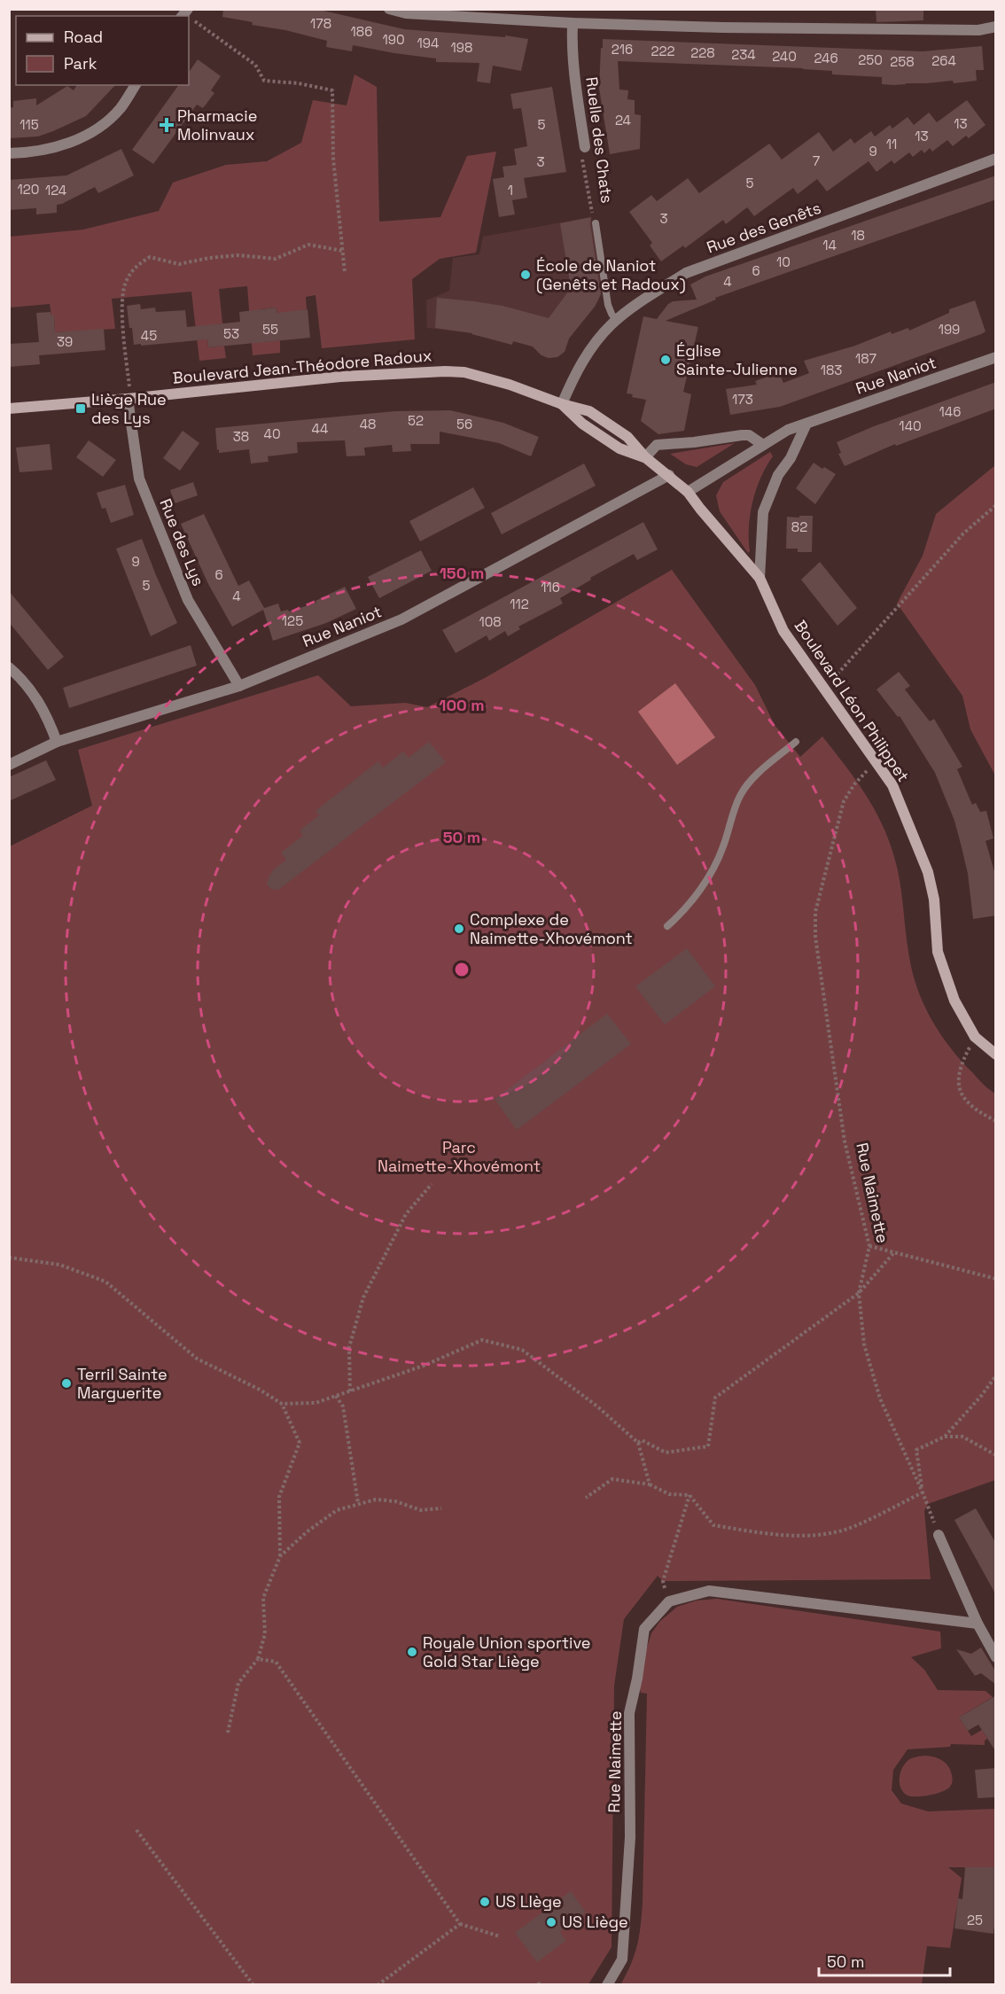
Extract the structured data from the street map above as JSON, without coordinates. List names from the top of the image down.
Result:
{
  "streets": {
    "street": [
      "Ruelle des Chats",
      "Rue des Genêts",
      "Boulevard Jean-Théodore Radoux",
      "Rue Naniot",
      "Rue des Lys",
      "Boulevard Léon Philippet",
      "Rue Naimette"
    ]
  },
  "crossings": [
    ["Ruelle des Chats", "Rue des Genêts"],
    ["Rue des Genêts", "Boulevard Jean-Théodore Radoux"],
    ["Boulevard Jean-Théodore Radoux", "Rue Naniot"],
    ["Boulevard Jean-Théodore Radoux", "Rue des Lys"],
    ["Boulevard Jean-Théodore Radoux", "Boulevard Léon Philippet"],
    ["Rue Naniot", "Rue des Lys"],
    ["Rue Naniot", "Boulevard Léon Philippet"],
    ["Boulevard Léon Philippet", "Rue Naimette"]
  ],
  "parks": ["Parc Naimette-Xhovémont"],
  "places": {
    "health": ["Pharmacie Molinvaux"],
    "other": [
      "École de Naniot (Genêts et Radoux)",
      "Église Sainte-Julienne",
      "Complexe de Naimette-Xhovémont",
      "Terril Sainte Marguerite",
      "Royale Union sportive Gold Star Liège",
      "US LIège",
      "US Liège"
    ],
    "transit": ["Liège Rue des Lys"]
  },
  "house_numbers": [
    "178",
    "186",
    "190",
    "194",
    "198",
    "216",
    "222",
    "228",
    "234",
    "240",
    "246",
    "250",
    "264",
    "258",
    "24",
    "13",
    "115",
    "5",
    "13",
    "11",
    "9",
    "7",
    "3",
    "5",
    "120",
    "124",
    "1",
    "3",
    "18",
    "14",
    "10",
    "6",
    "4",
    "55",
    "199",
    "53",
    "45",
    "39",
    "187",
    "183",
    "173",
    "146",
    "52",
    "48",
    "56",
    "140",
    "44",
    "40",
    "38",
    "82",
    "9",
    "6",
    "5",
    "116",
    "4",
    "112",
    "125",
    "108",
    "25"
  ],
  "legend": ["Road", "Park"],
  "scale_bar": "50 m",
  "rings": ["150 m", "100 m", "50 m"]
}
